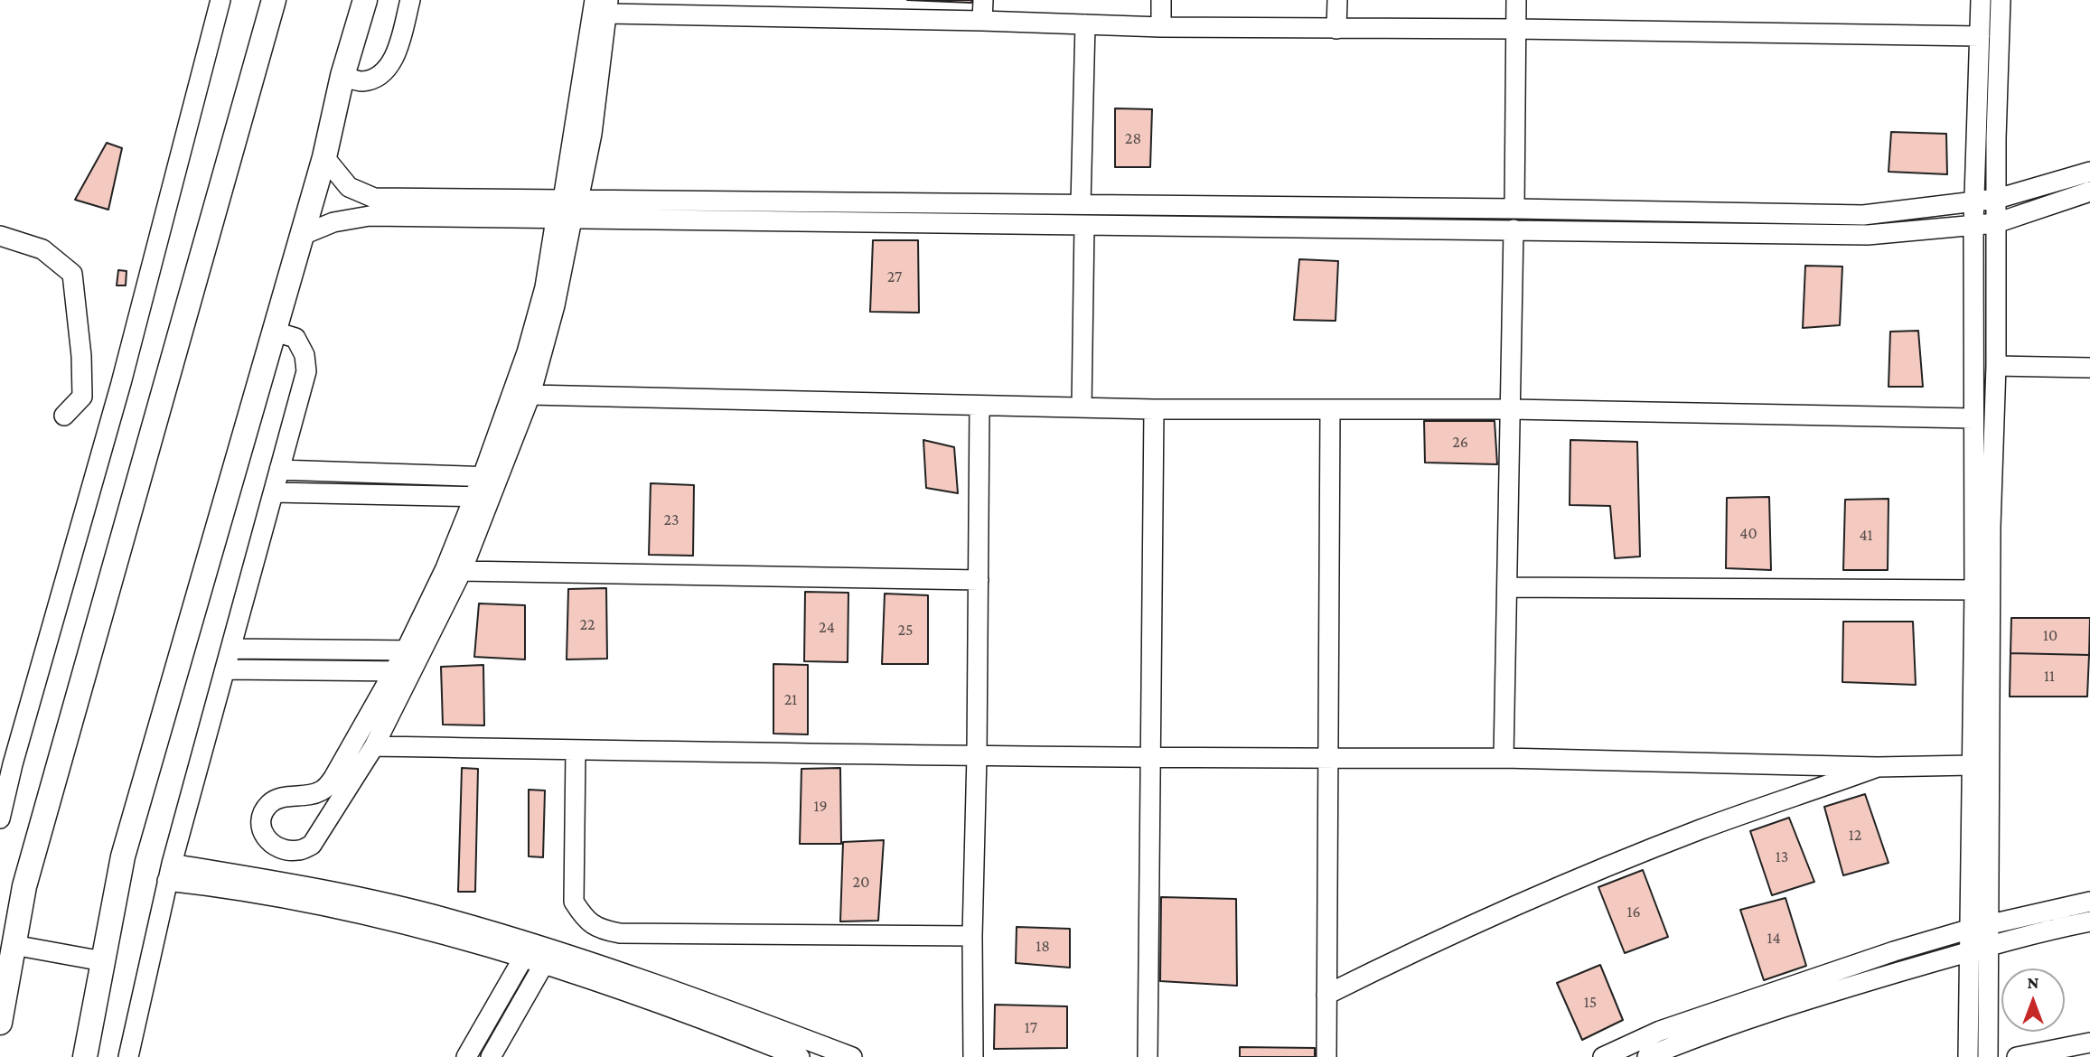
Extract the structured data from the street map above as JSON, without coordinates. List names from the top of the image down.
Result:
{
  "house_numbers": [
    "28",
    "27",
    "26",
    "23",
    "40",
    "41",
    "22",
    "24",
    "25",
    "10",
    "11",
    "21",
    "19",
    "12",
    "13",
    "20",
    "16",
    "14",
    "18",
    "15",
    "17"
  ],
  "north": "top"
}
